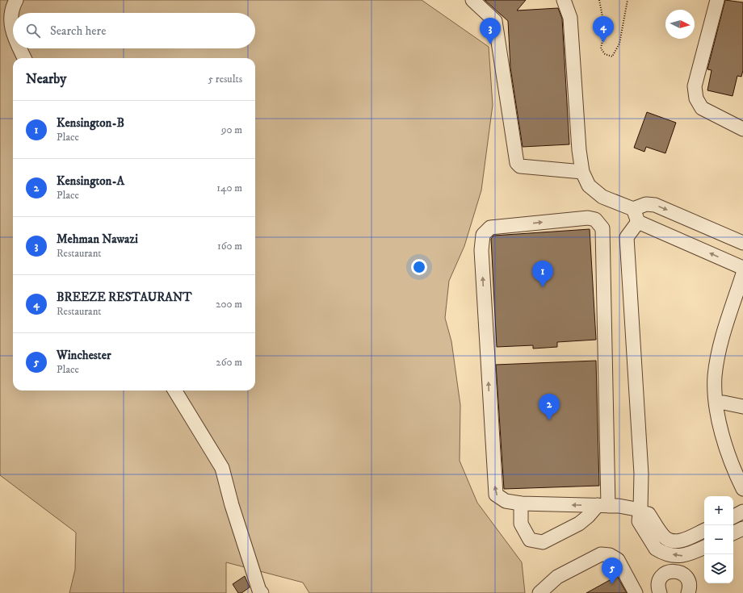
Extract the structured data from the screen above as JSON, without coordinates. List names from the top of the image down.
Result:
{
  "north": "right",
  "page": {
    "search": "Search here",
    "pins": [
      "4",
      "3",
      "1",
      "2",
      "5"
    ],
    "heading": ["Nearby", "5 results"],
    "list": [
      {
        "mark": "1",
        "name": "Kensington-B",
        "note": "Place",
        "value": "90 m"
      },
      {
        "mark": "2",
        "name": "Kensington-A",
        "note": "Place",
        "value": "140 m"
      },
      {
        "mark": "3",
        "name": "Mehman Nawazi",
        "note": "Restaurant",
        "value": "160 m"
      },
      {
        "mark": "4",
        "name": "BREEZE RESTAURANT",
        "note": "Restaurant",
        "value": "200 m"
      },
      {
        "mark": "5",
        "name": "Winchester",
        "note": "Place",
        "value": "260 m"
      }
    ],
    "map_buttons": ["+", "−"]
  }
}
